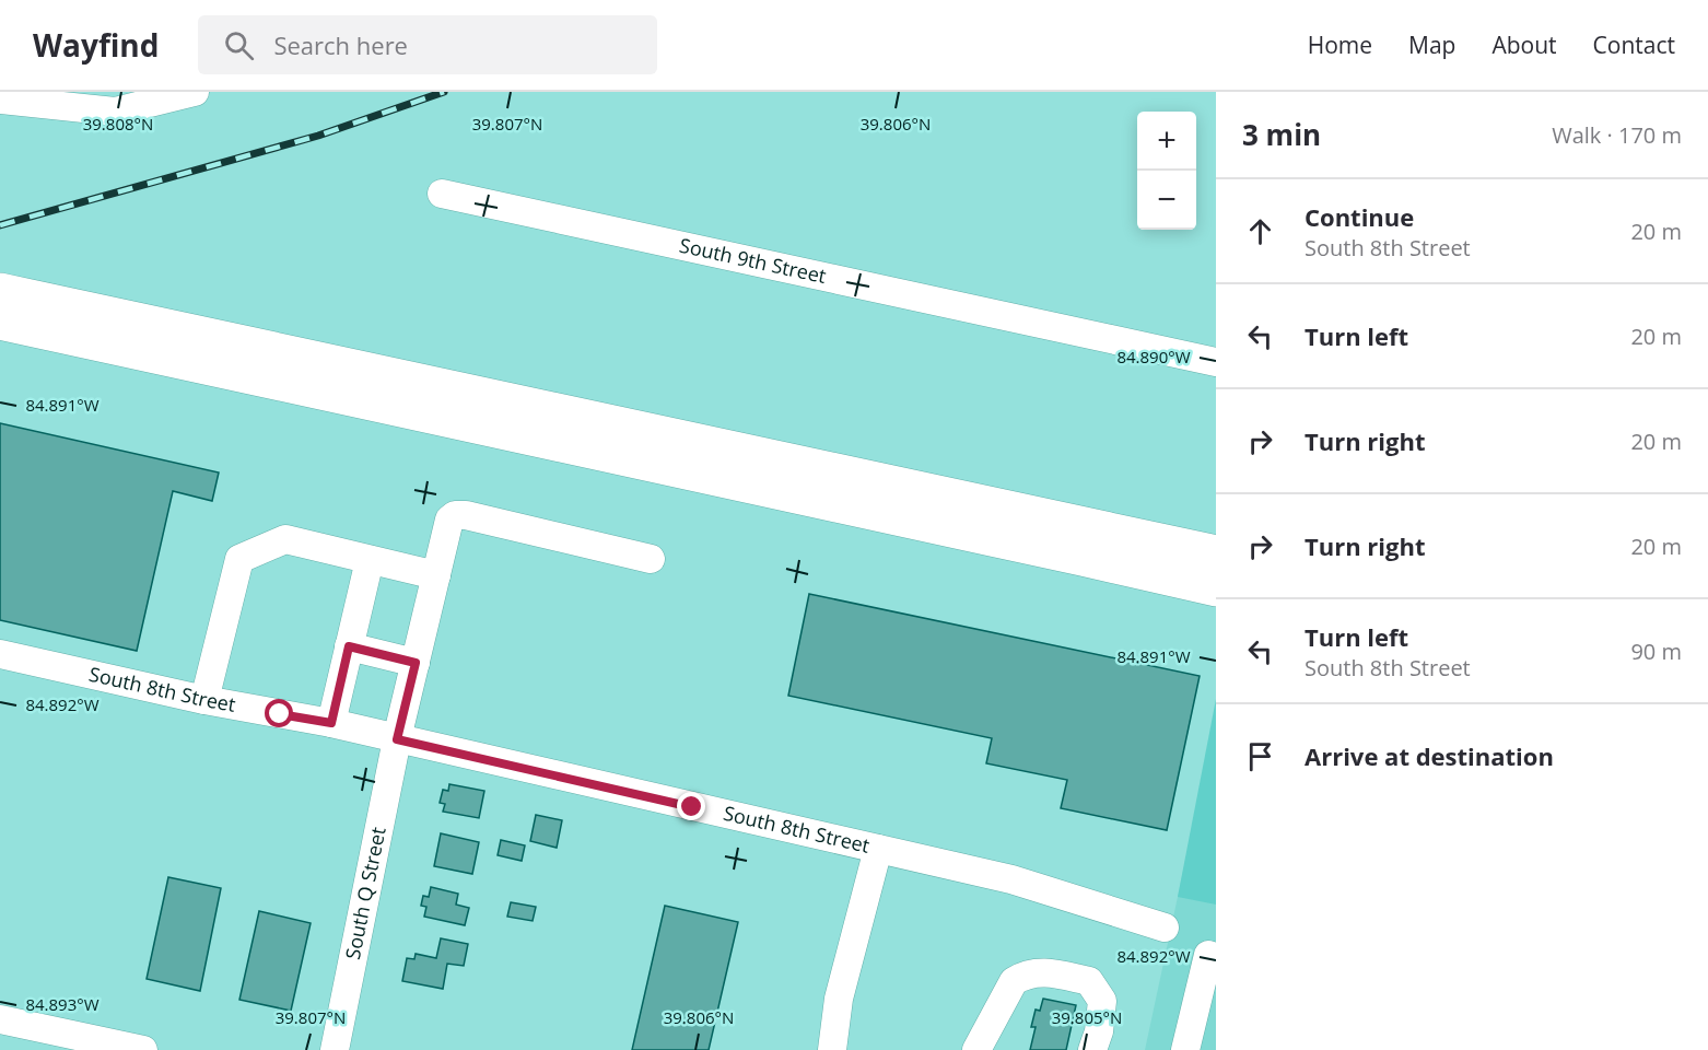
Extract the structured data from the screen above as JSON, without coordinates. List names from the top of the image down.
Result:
{
  "streets": {
    "street": ["South 9th Street", "South 8th Street", "South Q Street"]
  },
  "crossings": [
    ["South 8th Street", "South Q Street"]
  ],
  "page": {
    "header": "Wayfind",
    "search": "Search here",
    "nav": [
      "Home",
      "Map",
      "About",
      "Contact"
    ],
    "heading": ["3 min", "Walk · 170 m"],
    "map_buttons": ["+", "−"],
    "list": [
      ["Continue", "South 8th Street", "20 m"],
      ["Turn left", "20 m"],
      ["Turn right", "20 m"],
      ["Turn right", "20 m"],
      ["Turn left", "South 8th Street", "90 m"],
      "Arrive at destination"
    ]
  },
  "coordinates": [
    "39.808°N",
    "39.807°N",
    "39.806°N",
    "84.890°W",
    "84.891°W",
    "84.892°W",
    "84.893°W",
    "39.805°N"
  ]
}
